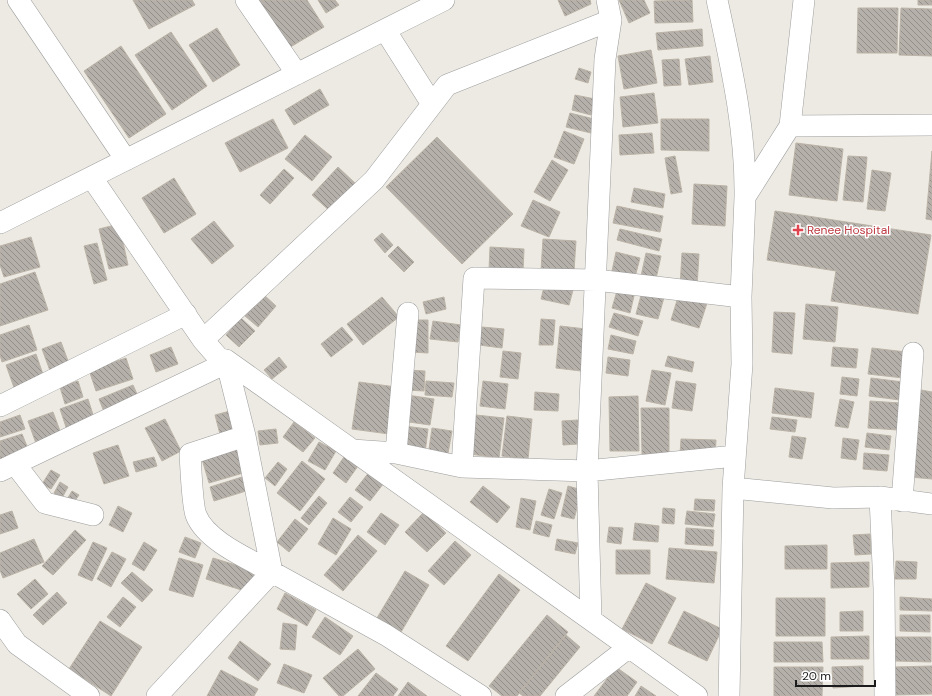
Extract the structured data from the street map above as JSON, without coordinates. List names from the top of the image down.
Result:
{
  "places": {
    "health": ["Renee Hospital"]
  },
  "scale_bar": "20 m"
}
